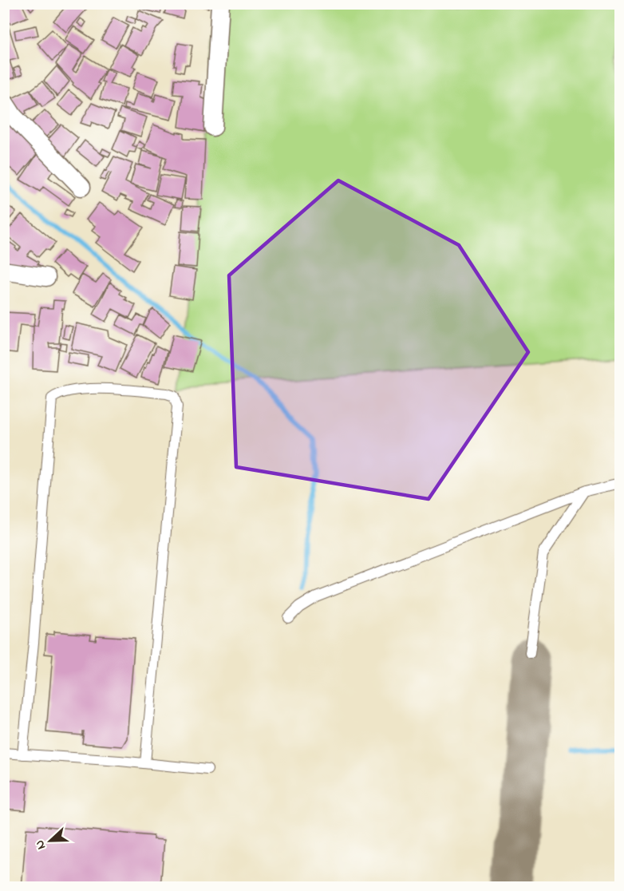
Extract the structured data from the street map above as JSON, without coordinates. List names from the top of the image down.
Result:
{
  "north": "left"
}
